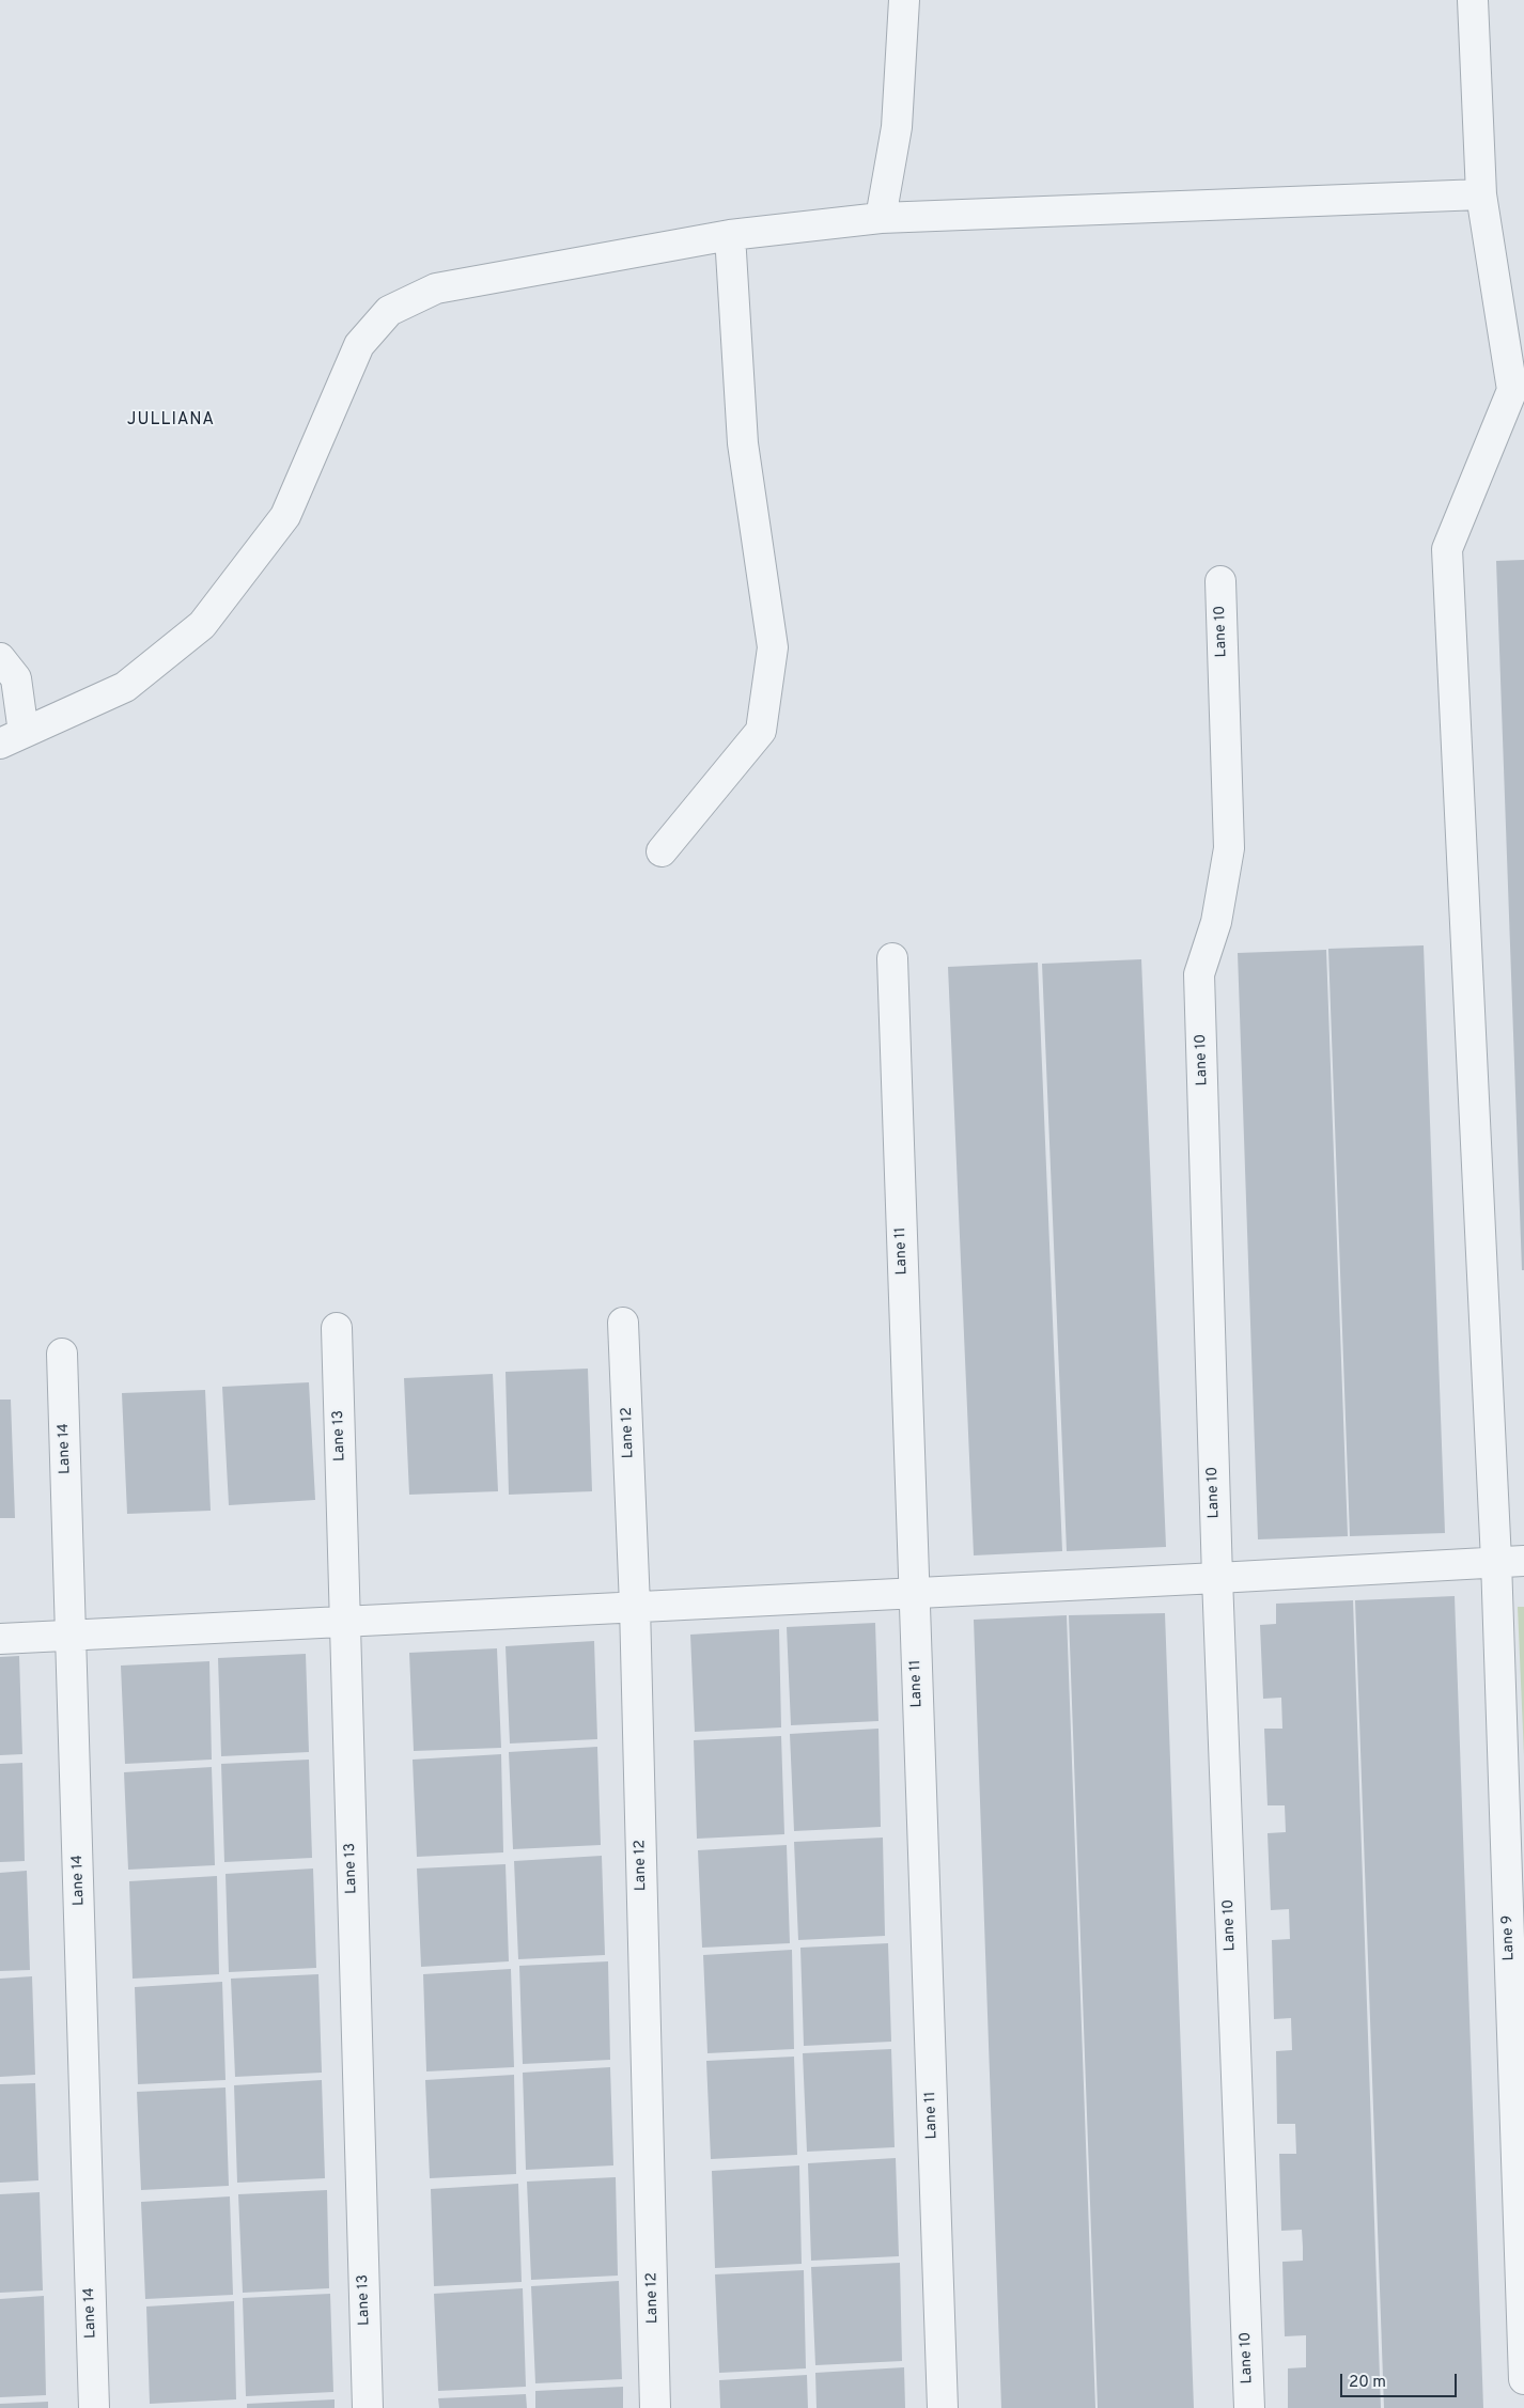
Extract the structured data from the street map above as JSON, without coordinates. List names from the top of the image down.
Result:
{
  "streets": {
    "street": [
      "Lane 10",
      "Lane 11",
      "Lane 12",
      "Lane 13",
      "Lane 14",
      "Lane 9"
    ]
  },
  "districts": ["JULLIANA"],
  "scale_bar": "20 m"
}
